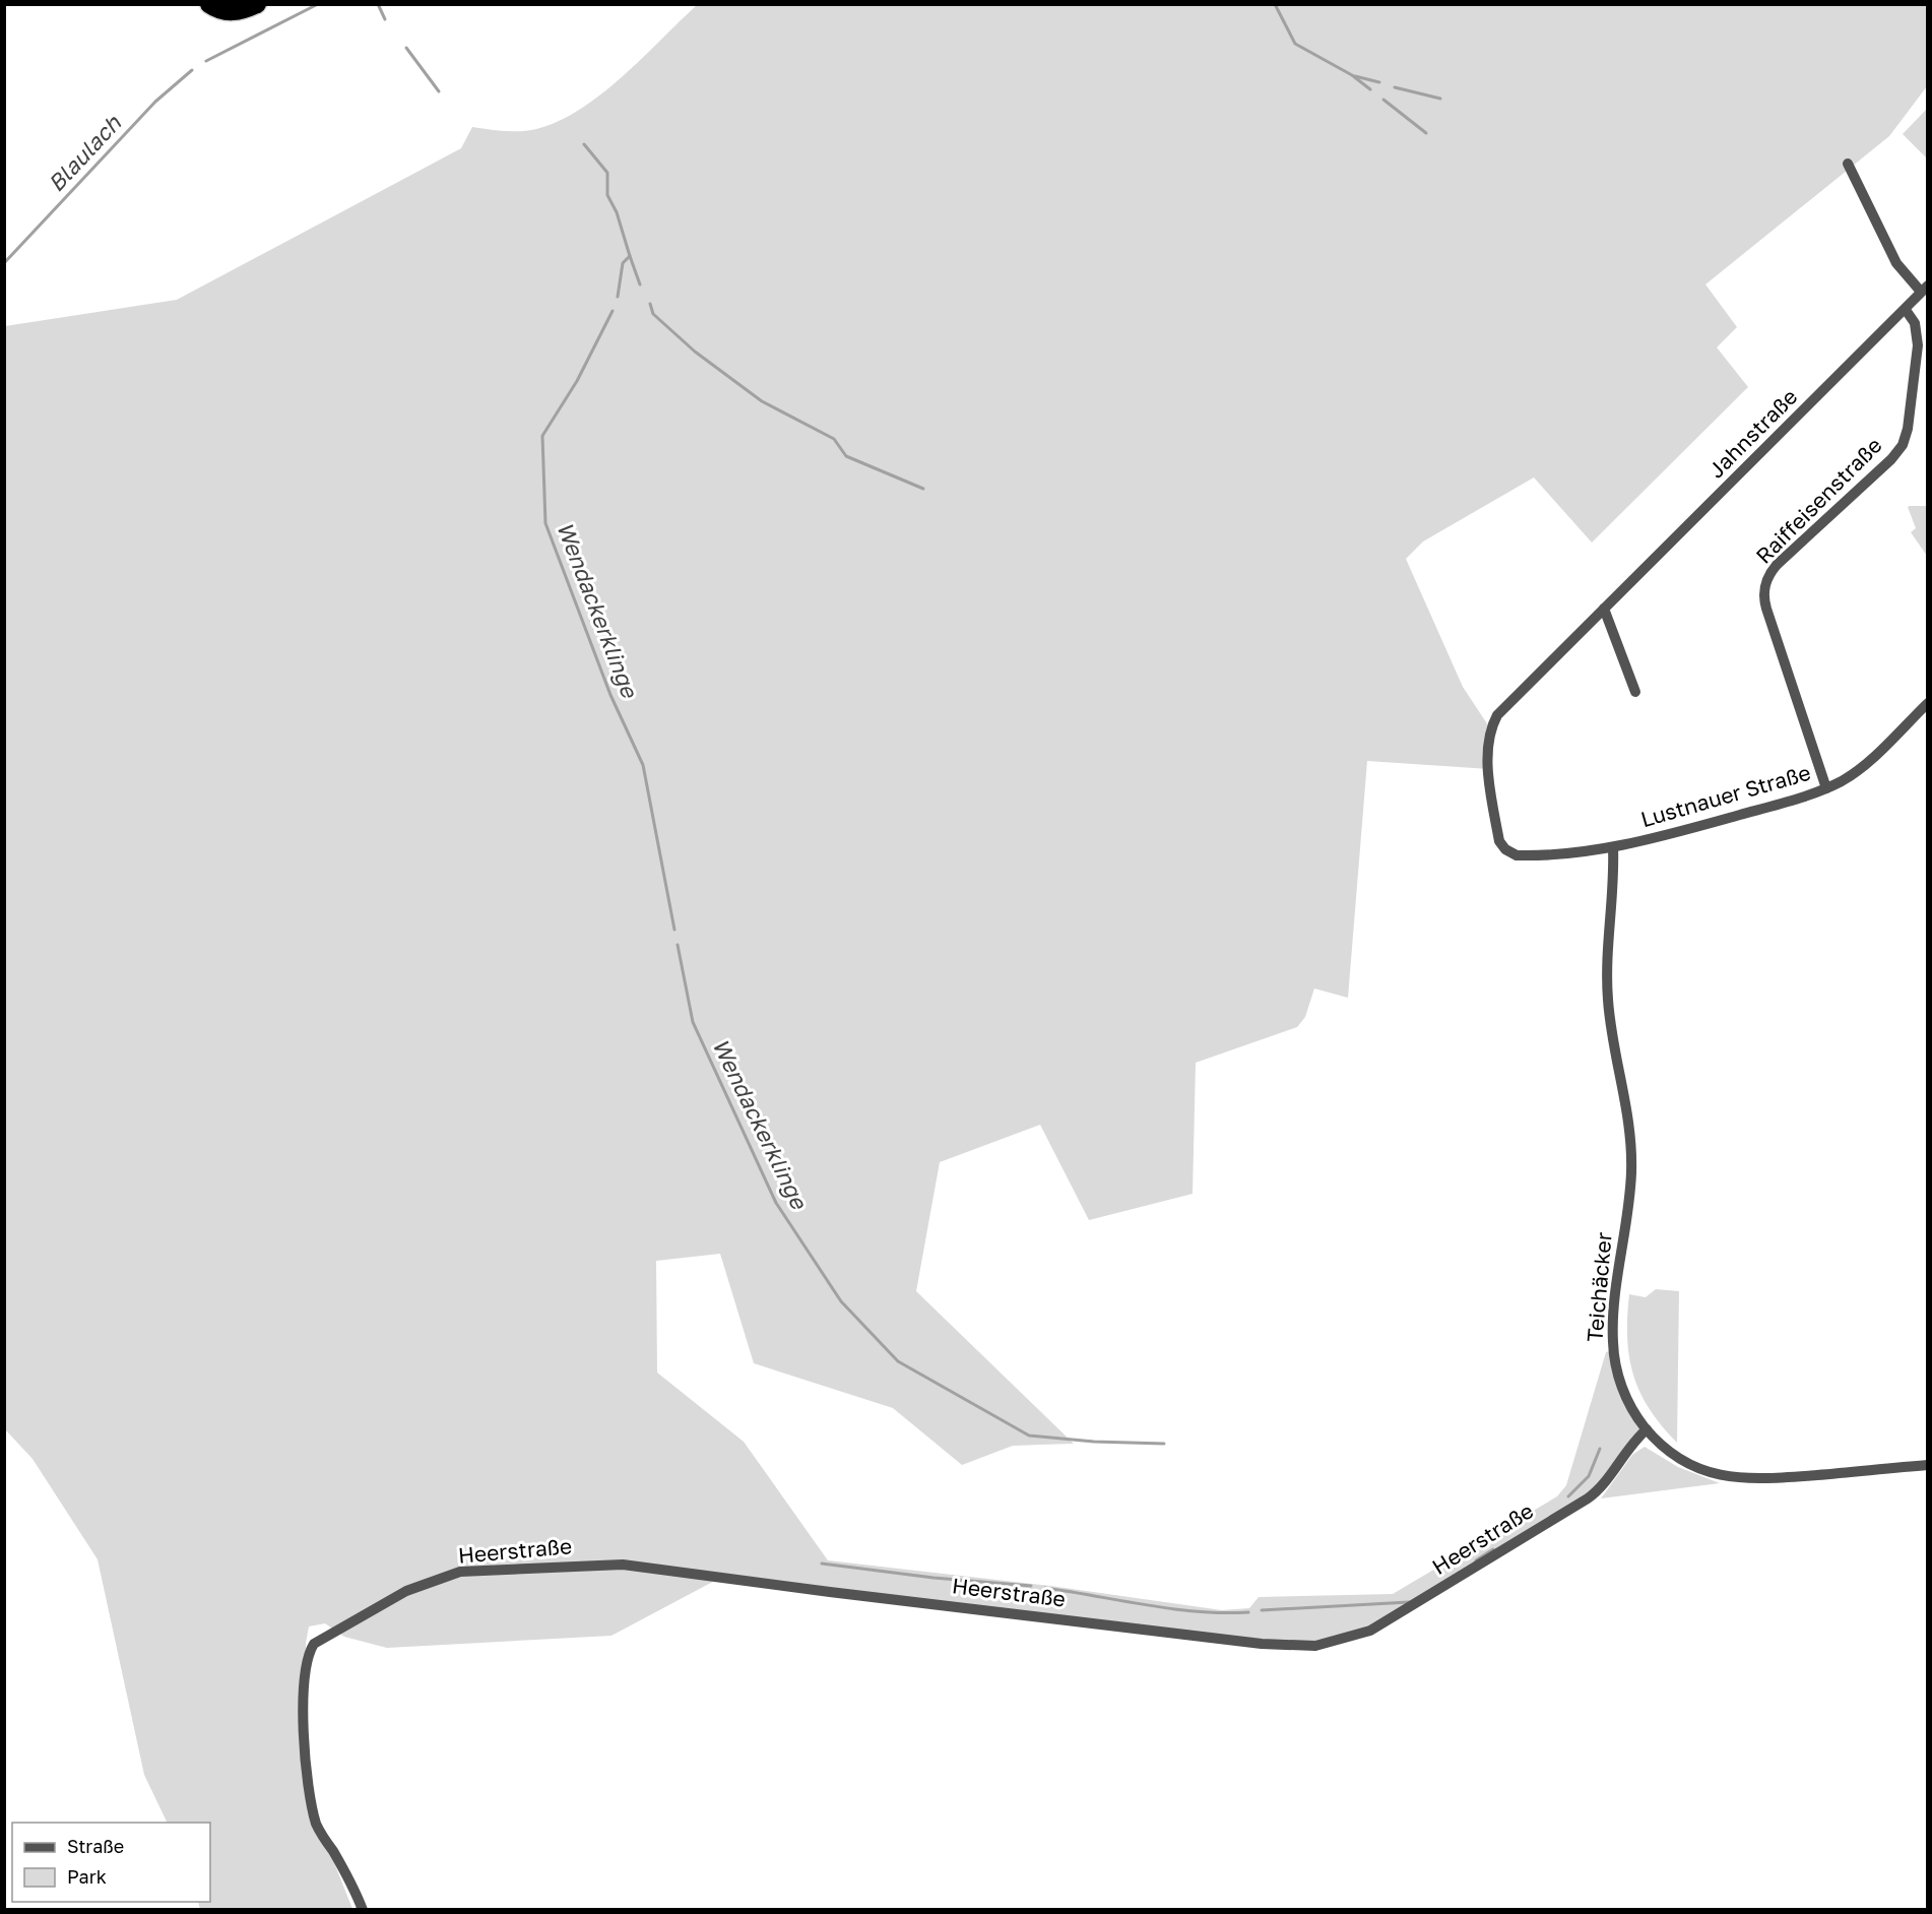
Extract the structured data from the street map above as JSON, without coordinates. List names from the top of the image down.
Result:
{
  "streets": {
    "street": [
      "Jahnstraße",
      "Raiffeisenstraße",
      "Lustnauer Straße",
      "Teichäcker",
      "Heerstraße"
    ]
  },
  "crossings": [
    ["Jahnstraße", "Raiffeisenstraße"],
    ["Jahnstraße", "Lustnauer Straße"],
    ["Raiffeisenstraße", "Lustnauer Straße"],
    ["Lustnauer Straße", "Teichäcker"],
    ["Teichäcker", "Heerstraße"]
  ],
  "water": ["Blaulach", "Wendackerklinge"],
  "legend": ["Straße", "Park"]
}
